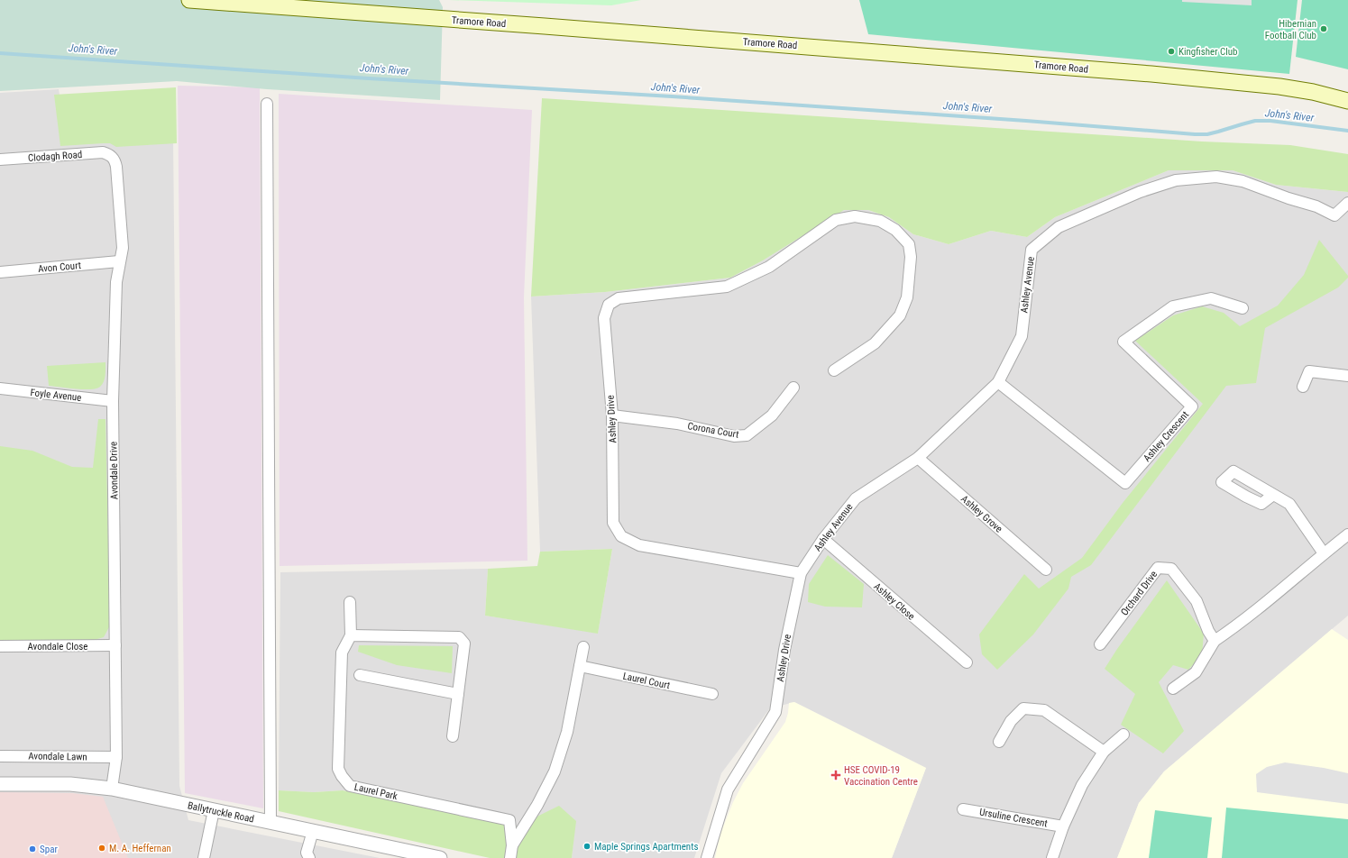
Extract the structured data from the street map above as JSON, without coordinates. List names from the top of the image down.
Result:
{
  "streets": {
    "main road": ["Tramore Road"],
    "street": [
      "Clodagh Road",
      "Avon Court",
      "Ashley Avenue",
      "Foyle Avenue",
      "Ashley Drive",
      "Corona Court",
      "Ashley Crescent",
      "Avondale Drive",
      "Ashley Grove",
      "Orchard Drive",
      "Ashley Close",
      "Avondale Close",
      "Laurel Court",
      "Avondale Lawn",
      "Laurel Park",
      "Ballytruckle Road",
      "Ursuline Crescent"
    ]
  },
  "crossings": [
    ["Clodagh Road", "Avondale Drive"],
    ["Avon Court", "Avondale Drive"],
    ["Ashley Avenue", "Ashley Drive"],
    ["Ashley Avenue", "Ashley Crescent"],
    ["Ashley Avenue", "Ashley Grove"],
    ["Ashley Avenue", "Ashley Close"],
    ["Foyle Avenue", "Avondale Drive"],
    ["Ashley Drive", "Corona Court"],
    ["Avondale Drive", "Avondale Close"],
    ["Avondale Drive", "Avondale Lawn"],
    ["Avondale Drive", "Ballytruckle Road"],
    ["Laurel Court", "Laurel Park"]
  ],
  "water": ["John's River"],
  "places": {
    "other": [
      "Hibernian Football Club",
      "Kingfisher Club",
      "Maple Springs Apartments",
      "M. A. Heffernan",
      "Spar"
    ],
    "health": ["HSE COVID-19 Vaccination Centre"]
  }
}
